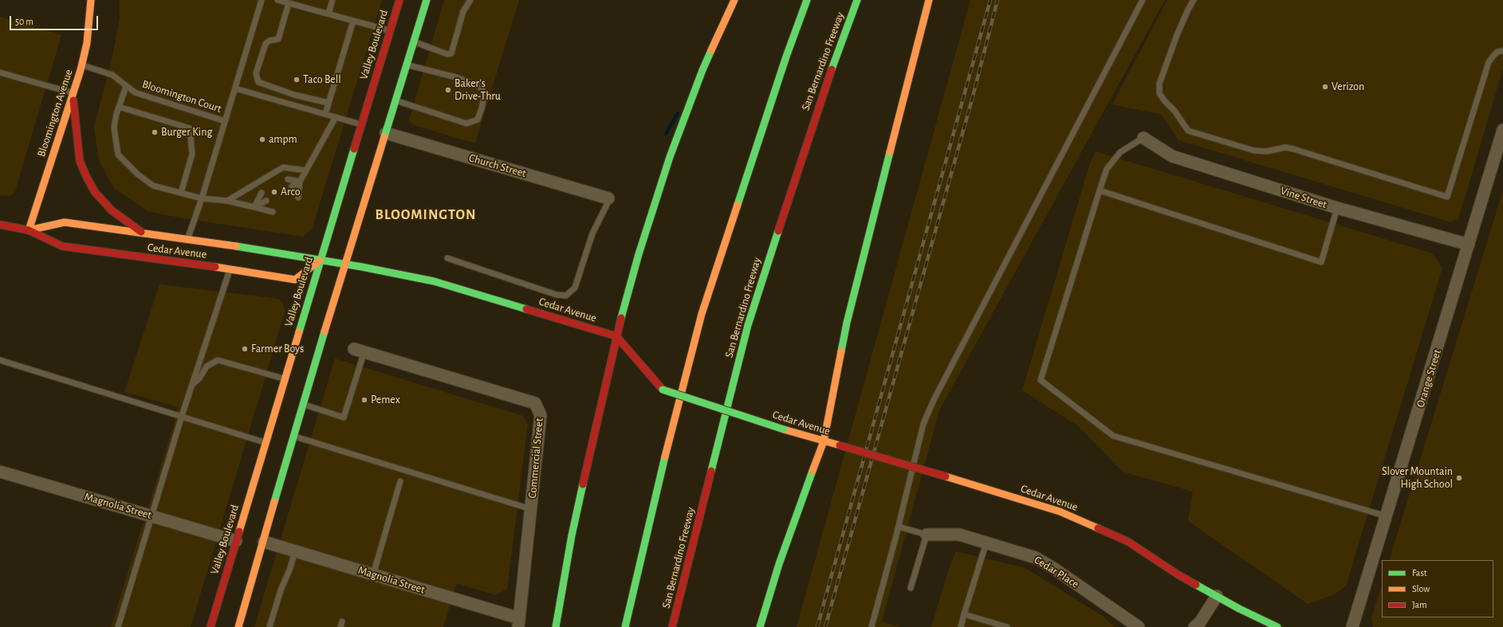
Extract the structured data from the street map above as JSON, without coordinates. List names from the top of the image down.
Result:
{
  "streets": {
    "main road": [
      "Valley Boulevard",
      "San Bernardino Freeway",
      "Bloomington Avenue",
      "Cedar Avenue"
    ],
    "street": [
      "Church Street",
      "Vine Street",
      "Orange Street",
      "Commercial Street",
      "Magnolia Street",
      "Cedar Place"
    ],
    "lane": ["Bloomington Court"]
  },
  "crossings": [
    ["Valley Boulevard", "Cedar Avenue"],
    ["Valley Boulevard", "Magnolia Street"],
    ["Bloomington Court", "Bloomington Avenue"],
    ["Bloomington Avenue", "Cedar Avenue"],
    ["Vine Street", "Orange Street"],
    ["Commercial Street", "Magnolia Street"]
  ],
  "districts": ["BLOOMINGTON"],
  "places": [
    "Taco Bell",
    "Verizon",
    "Baker's Drive-Thru",
    "Burger King",
    "ampm",
    "Arco",
    "Farmer Boys",
    "Pemex",
    "Slover Mountain High School"
  ],
  "legend": ["Fast", "Slow", "Jam"],
  "scale_bar": "50 m"
}
